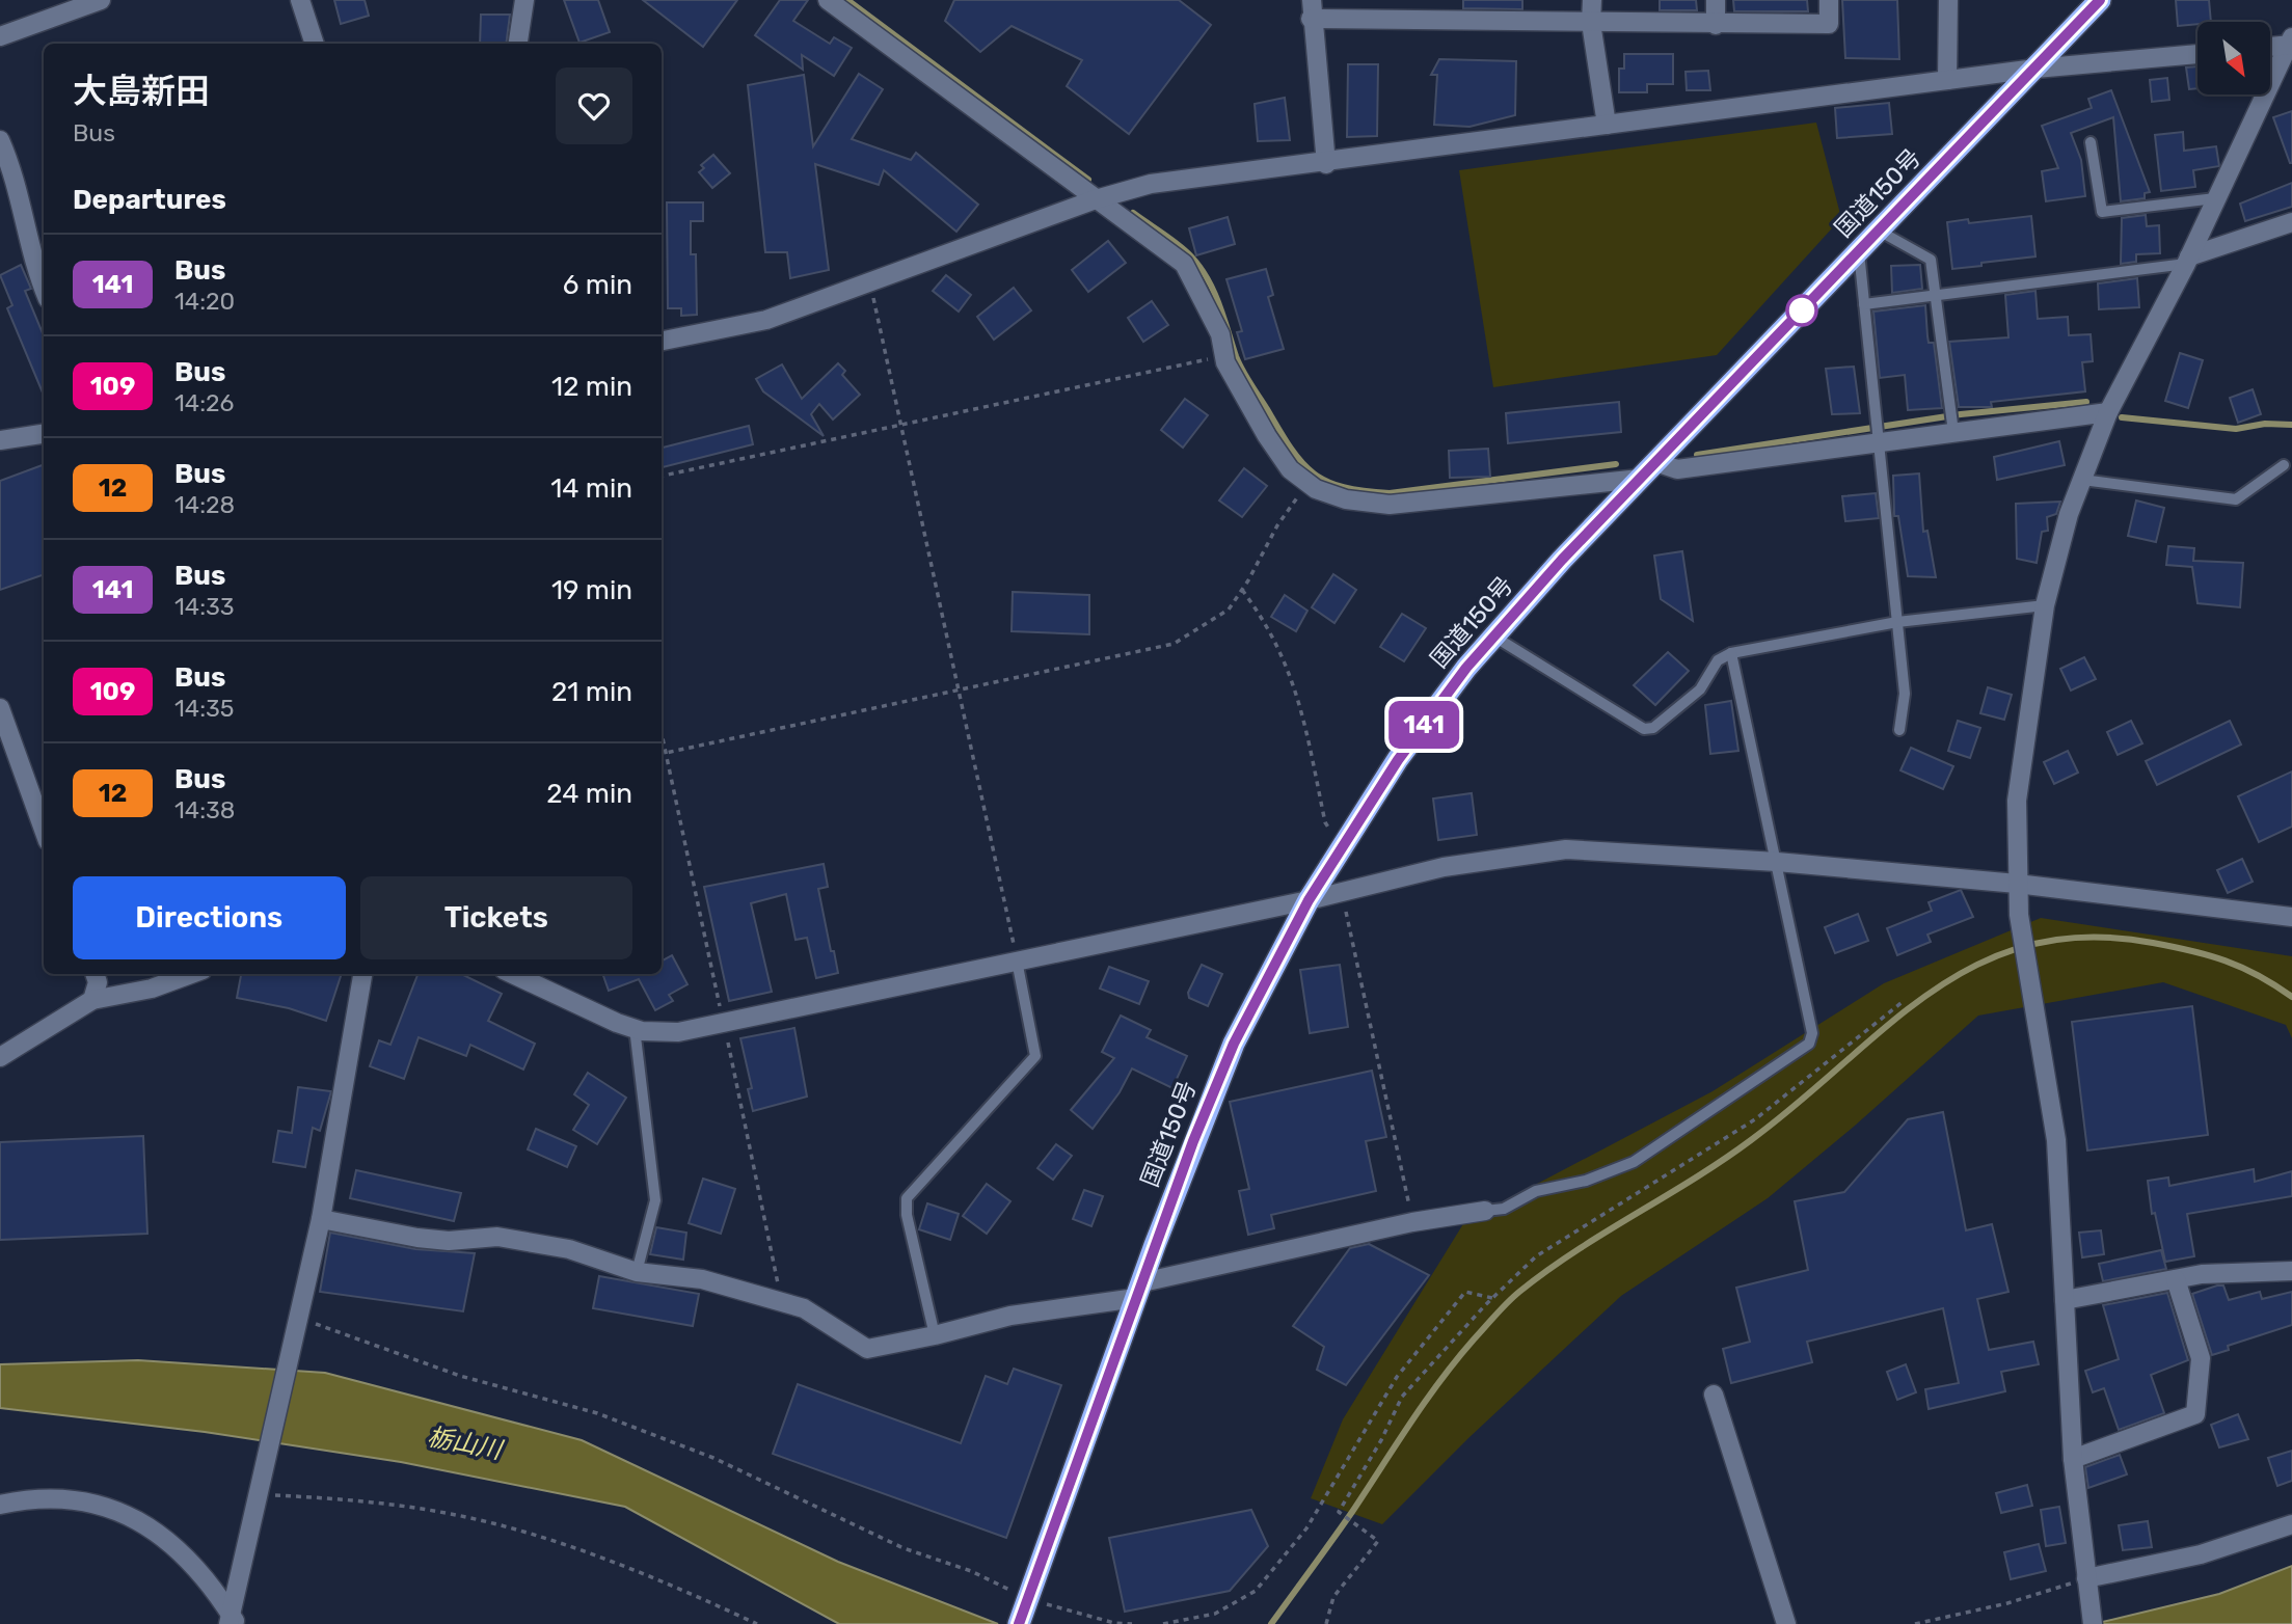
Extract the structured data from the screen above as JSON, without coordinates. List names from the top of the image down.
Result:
{
  "streets": {
    "highway": ["国道150号"]
  },
  "water": ["栃山川"],
  "lines": ["bus line 141"],
  "north": "bottom right",
  "page": {
    "on_map": "141",
    "heading": [
      ["大島新田", "Bus"],
      "Departures"
    ],
    "list": [
      {
        "mark": "141",
        "name": "Bus",
        "note": "14:20",
        "value": "6 min"
      },
      {
        "mark": "109",
        "name": "Bus",
        "note": "14:26",
        "value": "12 min"
      },
      {
        "mark": "12",
        "name": "Bus",
        "note": "14:28",
        "value": "14 min"
      },
      {
        "mark": "141",
        "name": "Bus",
        "note": "14:33",
        "value": "19 min"
      },
      {
        "mark": "109",
        "name": "Bus",
        "note": "14:35",
        "value": "21 min"
      },
      {
        "mark": "12",
        "name": "Bus",
        "note": "14:38",
        "value": "24 min"
      }
    ],
    "buttons": ["Directions", "Tickets"]
  }
}
